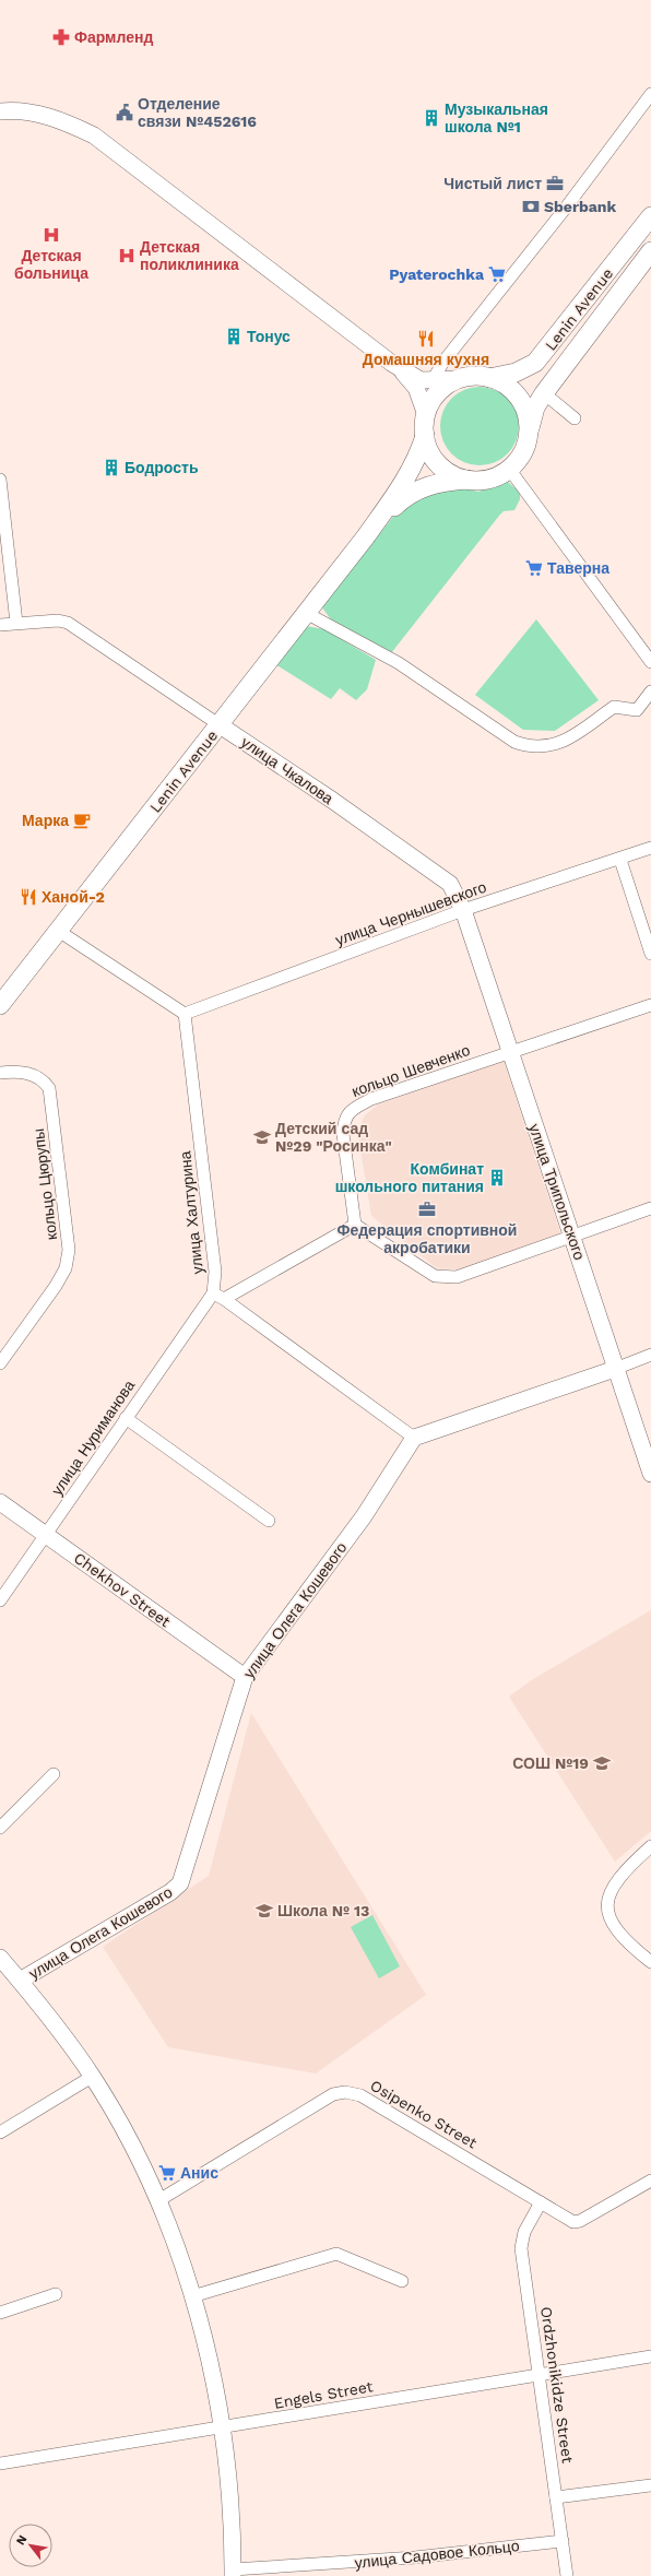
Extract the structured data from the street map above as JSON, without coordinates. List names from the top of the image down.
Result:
{
  "streets": {
    "main road": ["Lenin Avenue"],
    "street": [
      "улица Чкалова",
      "улица Чернышевского",
      "кольцо Шевченко",
      "кольцо Цюрупы",
      "улица Трипольского",
      "улица Халтурина",
      "улица Нуриманова",
      "Chekhov Street",
      "улица Олега Кошевого",
      "Osipenko Street",
      "Ordzhonikidze Street",
      "Engels Street",
      "улица Садовое Кольцо"
    ]
  },
  "crossings": [
    ["Lenin Avenue", "улица Чкалова"],
    ["улица Чкалова", "улица Чернышевского"],
    ["улица Чкалова", "улица Трипольского"],
    ["улица Чернышевского", "улица Трипольского"],
    ["улица Чернышевского", "улица Халтурина"],
    ["кольцо Шевченко", "улица Трипольского"],
    ["улица Халтурина", "улица Нуриманова"],
    ["улица Нуриманова", "Chekhov Street"],
    ["Chekhov Street", "улица Олега Кошевого"],
    ["улица Олега Кошевого", "улица Садовое Кольцо"],
    ["Osipenko Street", "Ordzhonikidze Street"],
    ["Osipenko Street", "улица Садовое Кольцо"],
    ["Ordzhonikidze Street", "Engels Street"],
    ["Ordzhonikidze Street", "улица Садовое Кольцо"],
    ["Engels Street", "улица Садовое Кольцо"]
  ],
  "places": {
    "pharmacy": ["Фармленд"],
    "public building": ["Отделение связи №452616"],
    "building": [
      "Музыкальная школа №1",
      "Тонус",
      "Бодрость",
      "Комбинат школьного питания"
    ],
    "office": ["Чистый лист", "Федерация спортивной акробатики"],
    "bank": ["Sberbank"],
    "hospital": ["Детская больница", "Детская поликлиника"],
    "supermarket": ["Pyaterochka", "Таверна", "Анис"],
    "restaurant": ["Домашняя кухня", "Ханой-2"],
    "cafe": ["Марка"],
    "school or university": ["Детский сад №29 \"Росинка\"", "СОШ №19", "Школа № 13"]
  },
  "north": "top left"
}
